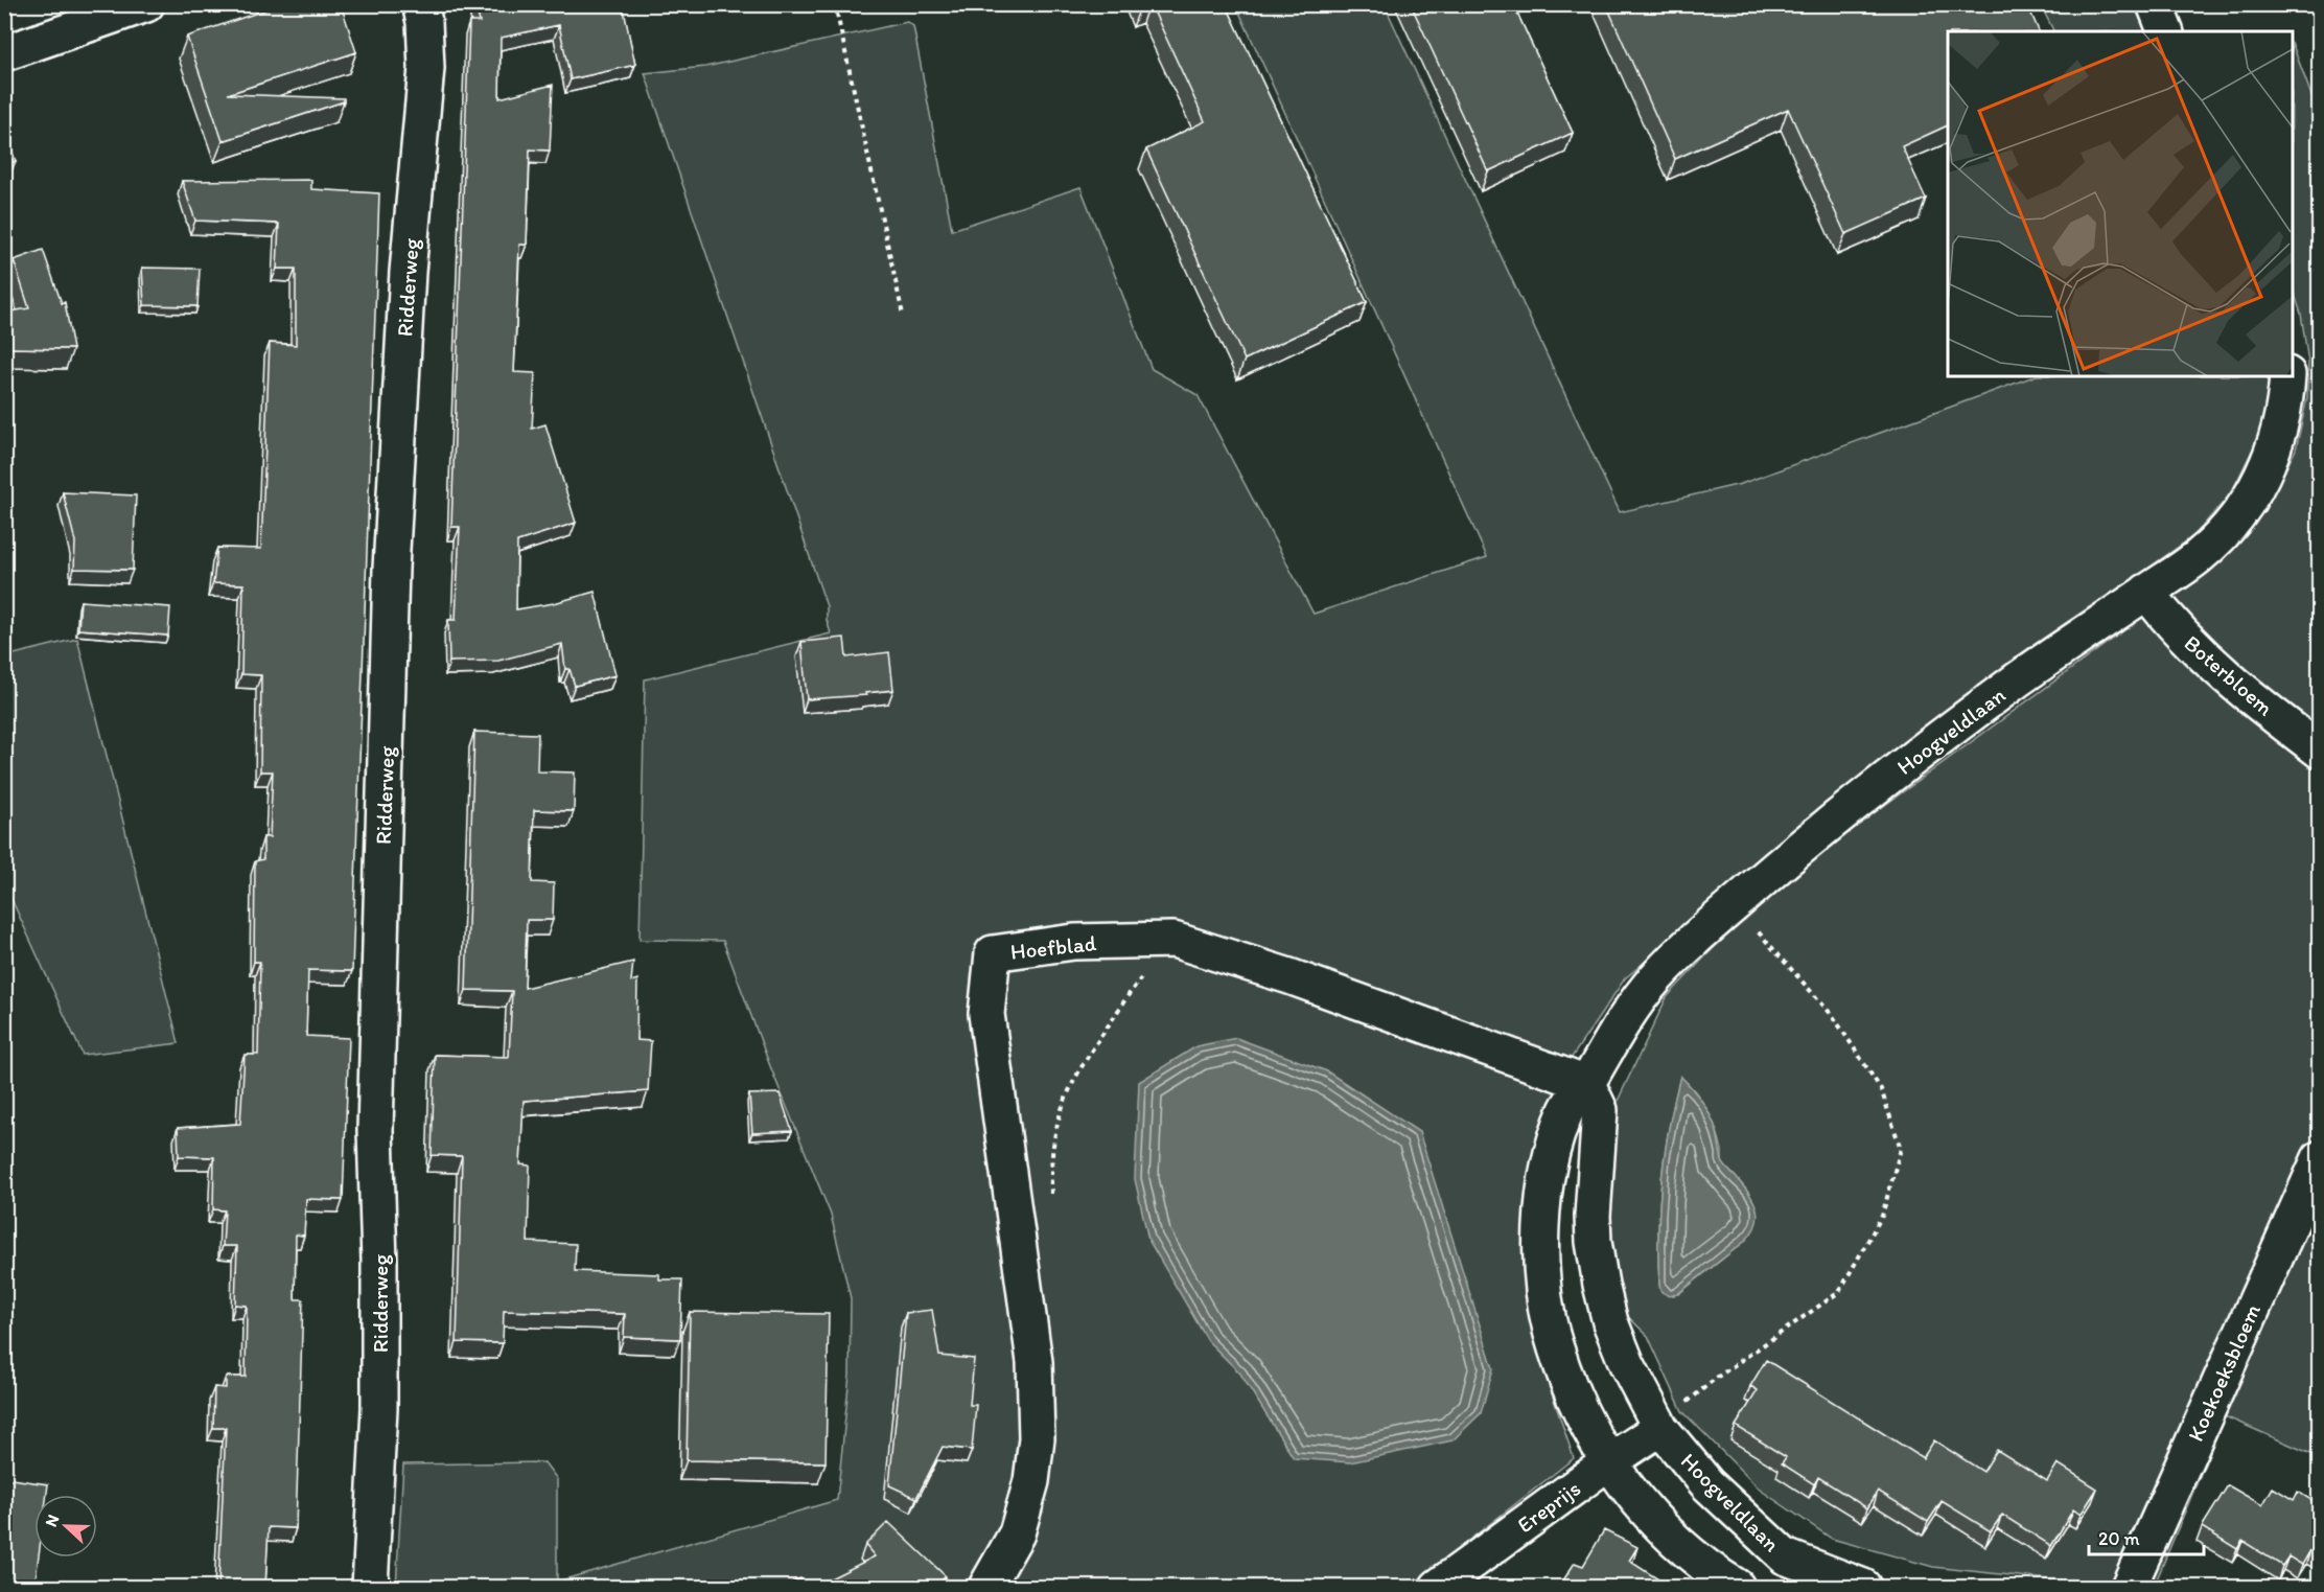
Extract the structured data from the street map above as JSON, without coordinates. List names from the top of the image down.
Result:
{
  "streets": {
    "street": [
      "Ridderweg",
      "Boterbloem",
      "Hoogveldlaan",
      "Hoefblad",
      "Koekoeksbloem",
      "Ereprijs"
    ]
  },
  "crossings": [
    ["Boterbloem", "Hoogveldlaan"],
    ["Hoogveldlaan", "Hoefblad"],
    ["Hoogveldlaan", "Ereprijs"]
  ],
  "scale_bar": "20 m",
  "north": "left"
}
